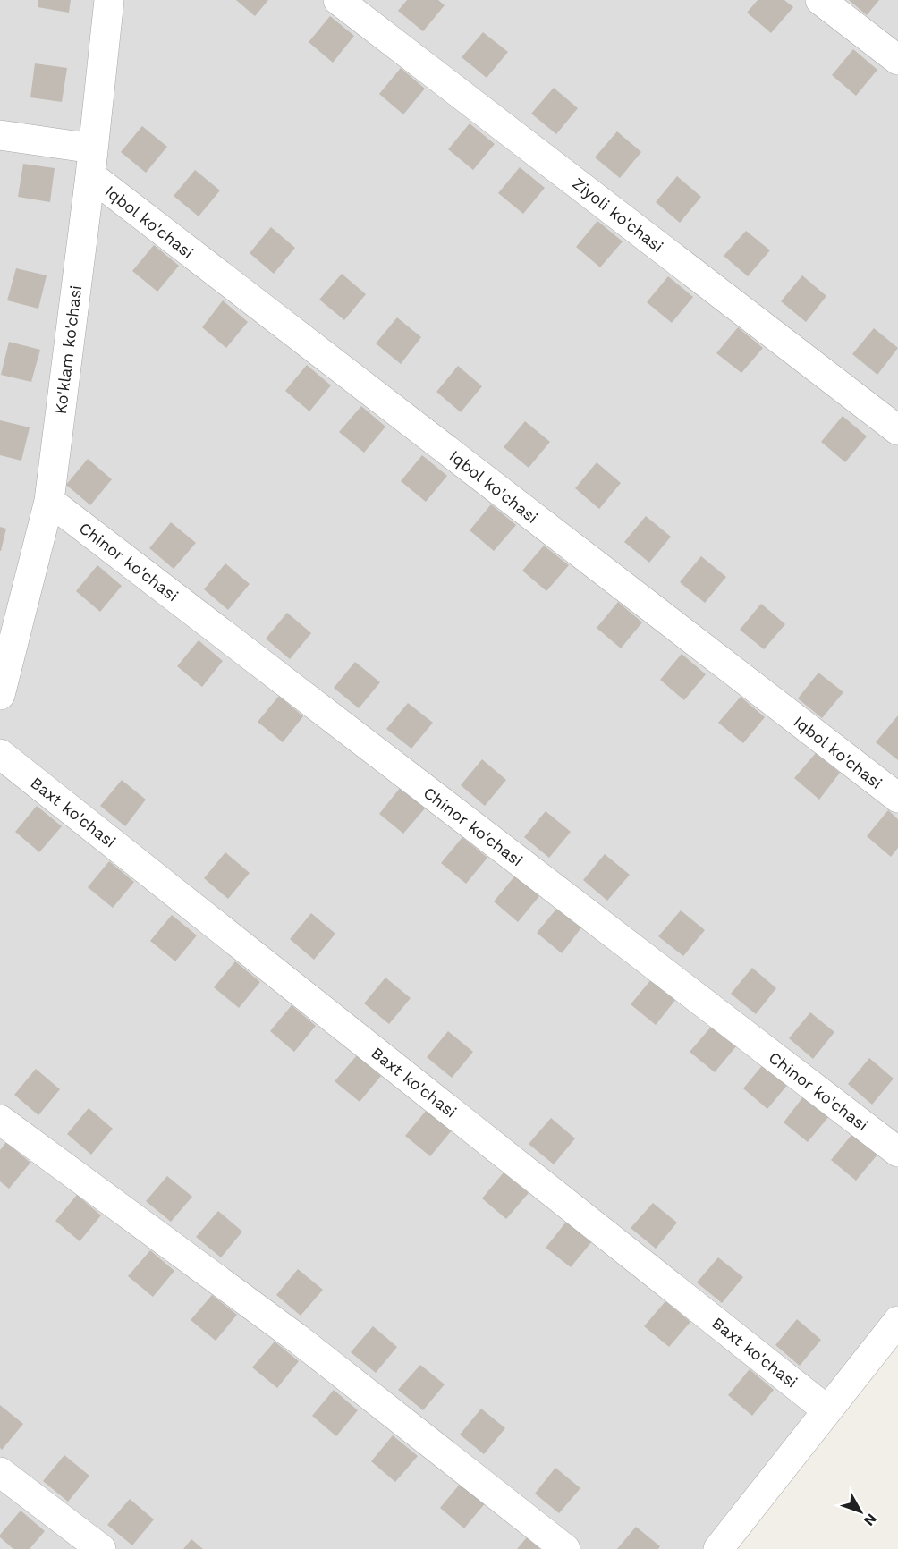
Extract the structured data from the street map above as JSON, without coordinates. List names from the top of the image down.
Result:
{
  "streets": {
    "street": [
      "Ziyoli ko'chasi",
      "Iqbol ko'chasi",
      "Ko'klam ko'chasi",
      "Chinor ko'chasi",
      "Baxt ko'chasi"
    ]
  },
  "crossings": [
    ["Iqbol ko'chasi", "Ko'klam ko'chasi"],
    ["Ko'klam ko'chasi", "Chinor ko'chasi"]
  ],
  "north": "bottom right"
}
